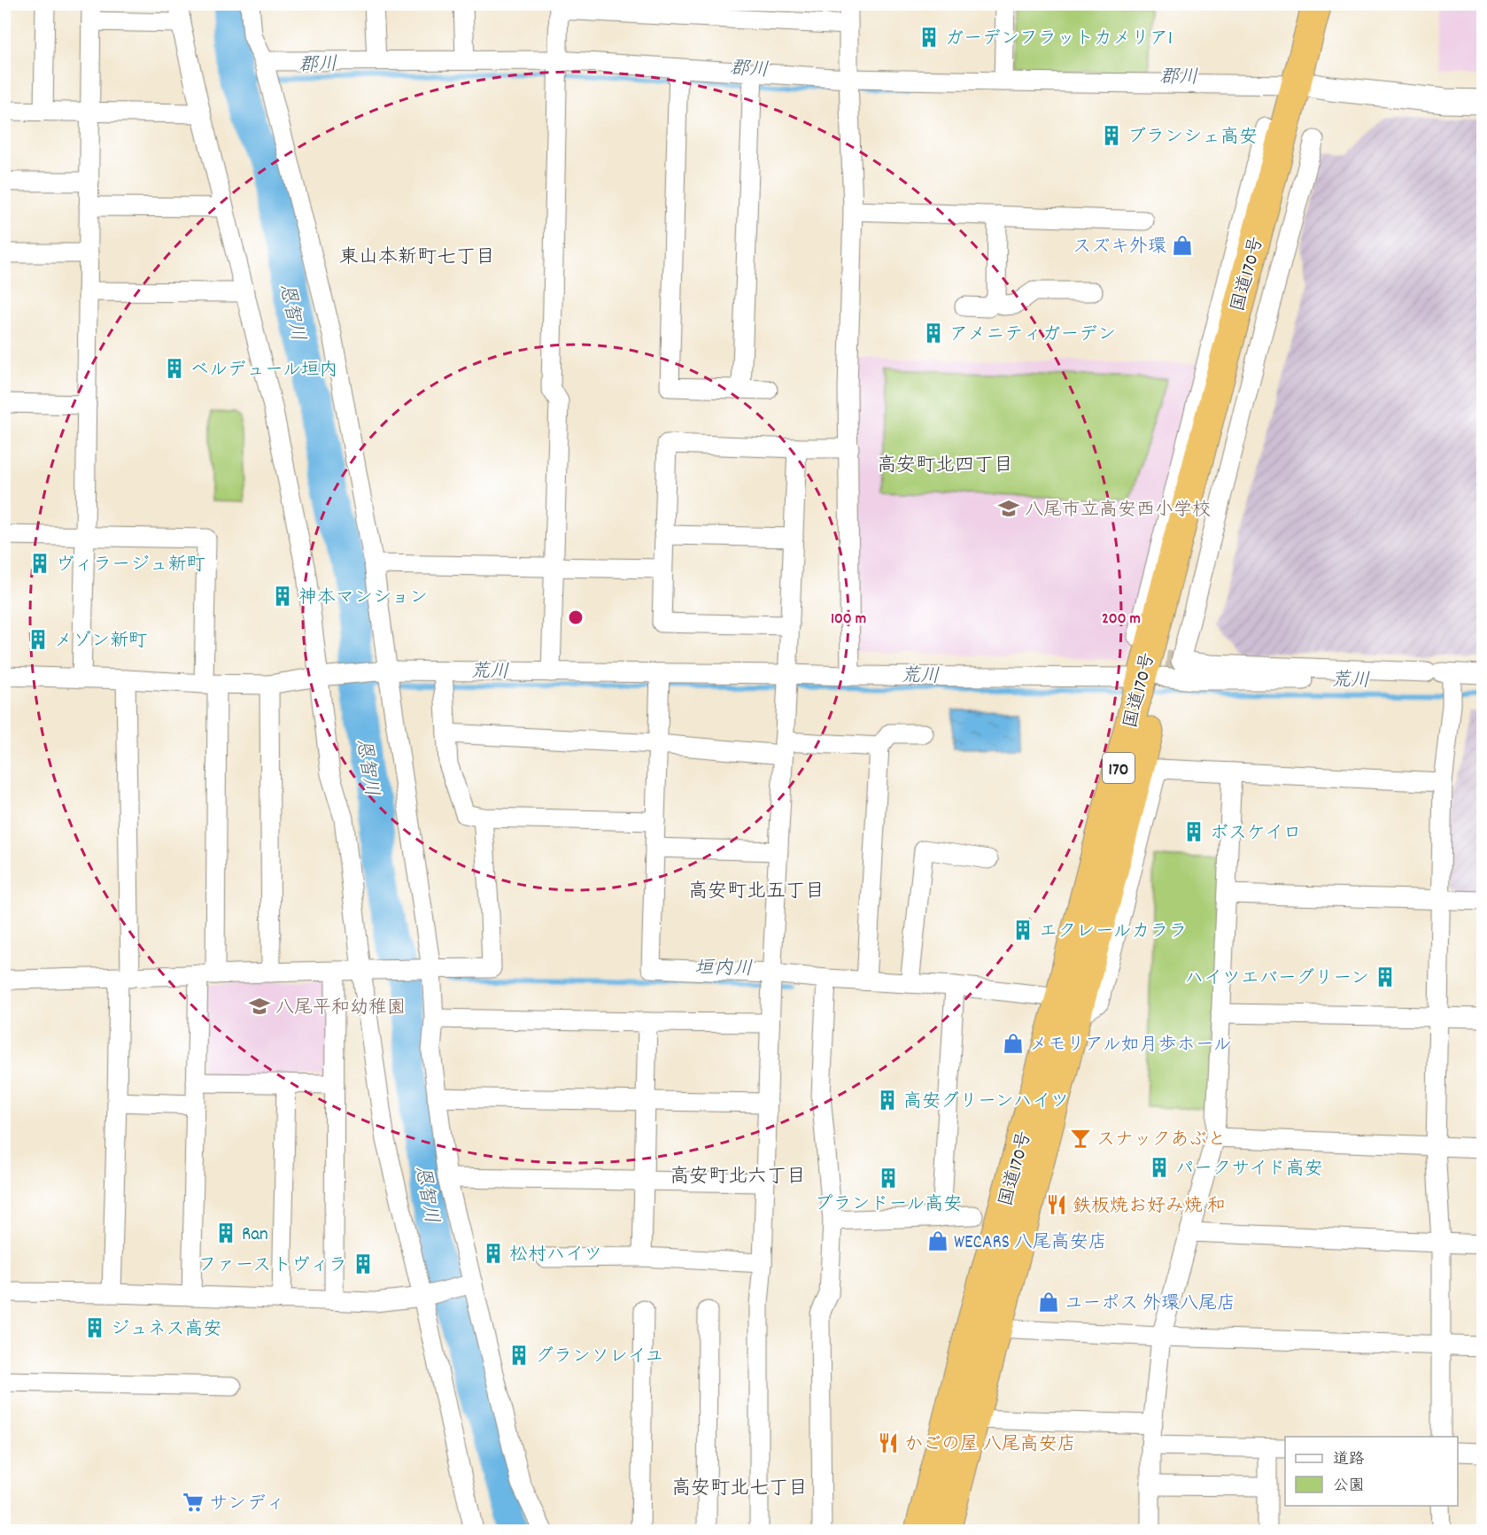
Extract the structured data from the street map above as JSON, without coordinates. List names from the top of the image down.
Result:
{
  "streets": {
    "highway": ["国道170号", "170"]
  },
  "districts": [
    "東山本新町七丁目",
    "高安町北四丁目",
    "高安町北五丁目",
    "高安町北六丁目",
    "高安町北七丁目"
  ],
  "water": [
    "郡川",
    "恩智川",
    "荒川",
    "垣内川"
  ],
  "places": {
    "building": [
      "ガーデンフラットカメリア1",
      "ブランシェ高安",
      "アメニティガーデン",
      "ベルデュール垣内",
      "ヴィラージュ新町",
      "神本マンション",
      "メゾン新町",
      "ボスケイロ",
      "エクレールカララ",
      "ハイツエバーグリーン",
      "高安グリーンハイツ",
      "パークサイド高安",
      "プランドール高安",
      "Ran",
      "松村ハイツ",
      "ファーストヴィラ",
      "ジュネス高安",
      "グランソレイユ"
    ],
    "shop": [
      "スズキ外環",
      "メモリアル如月歩ホール",
      "WECARS 八尾高安店",
      "ユーポス 外環八尾店"
    ],
    "school or university": ["八尾市立高安西小学校", "八尾平和幼稚園"],
    "bar": ["スナックあぶと"],
    "restaurant": ["鉄板焼お好み焼 和", "かごの屋 八尾高安店"],
    "supermarket": ["サンディ"]
  },
  "legend": ["道路", "公園"],
  "rings": ["100 m", "200 m"]
}
